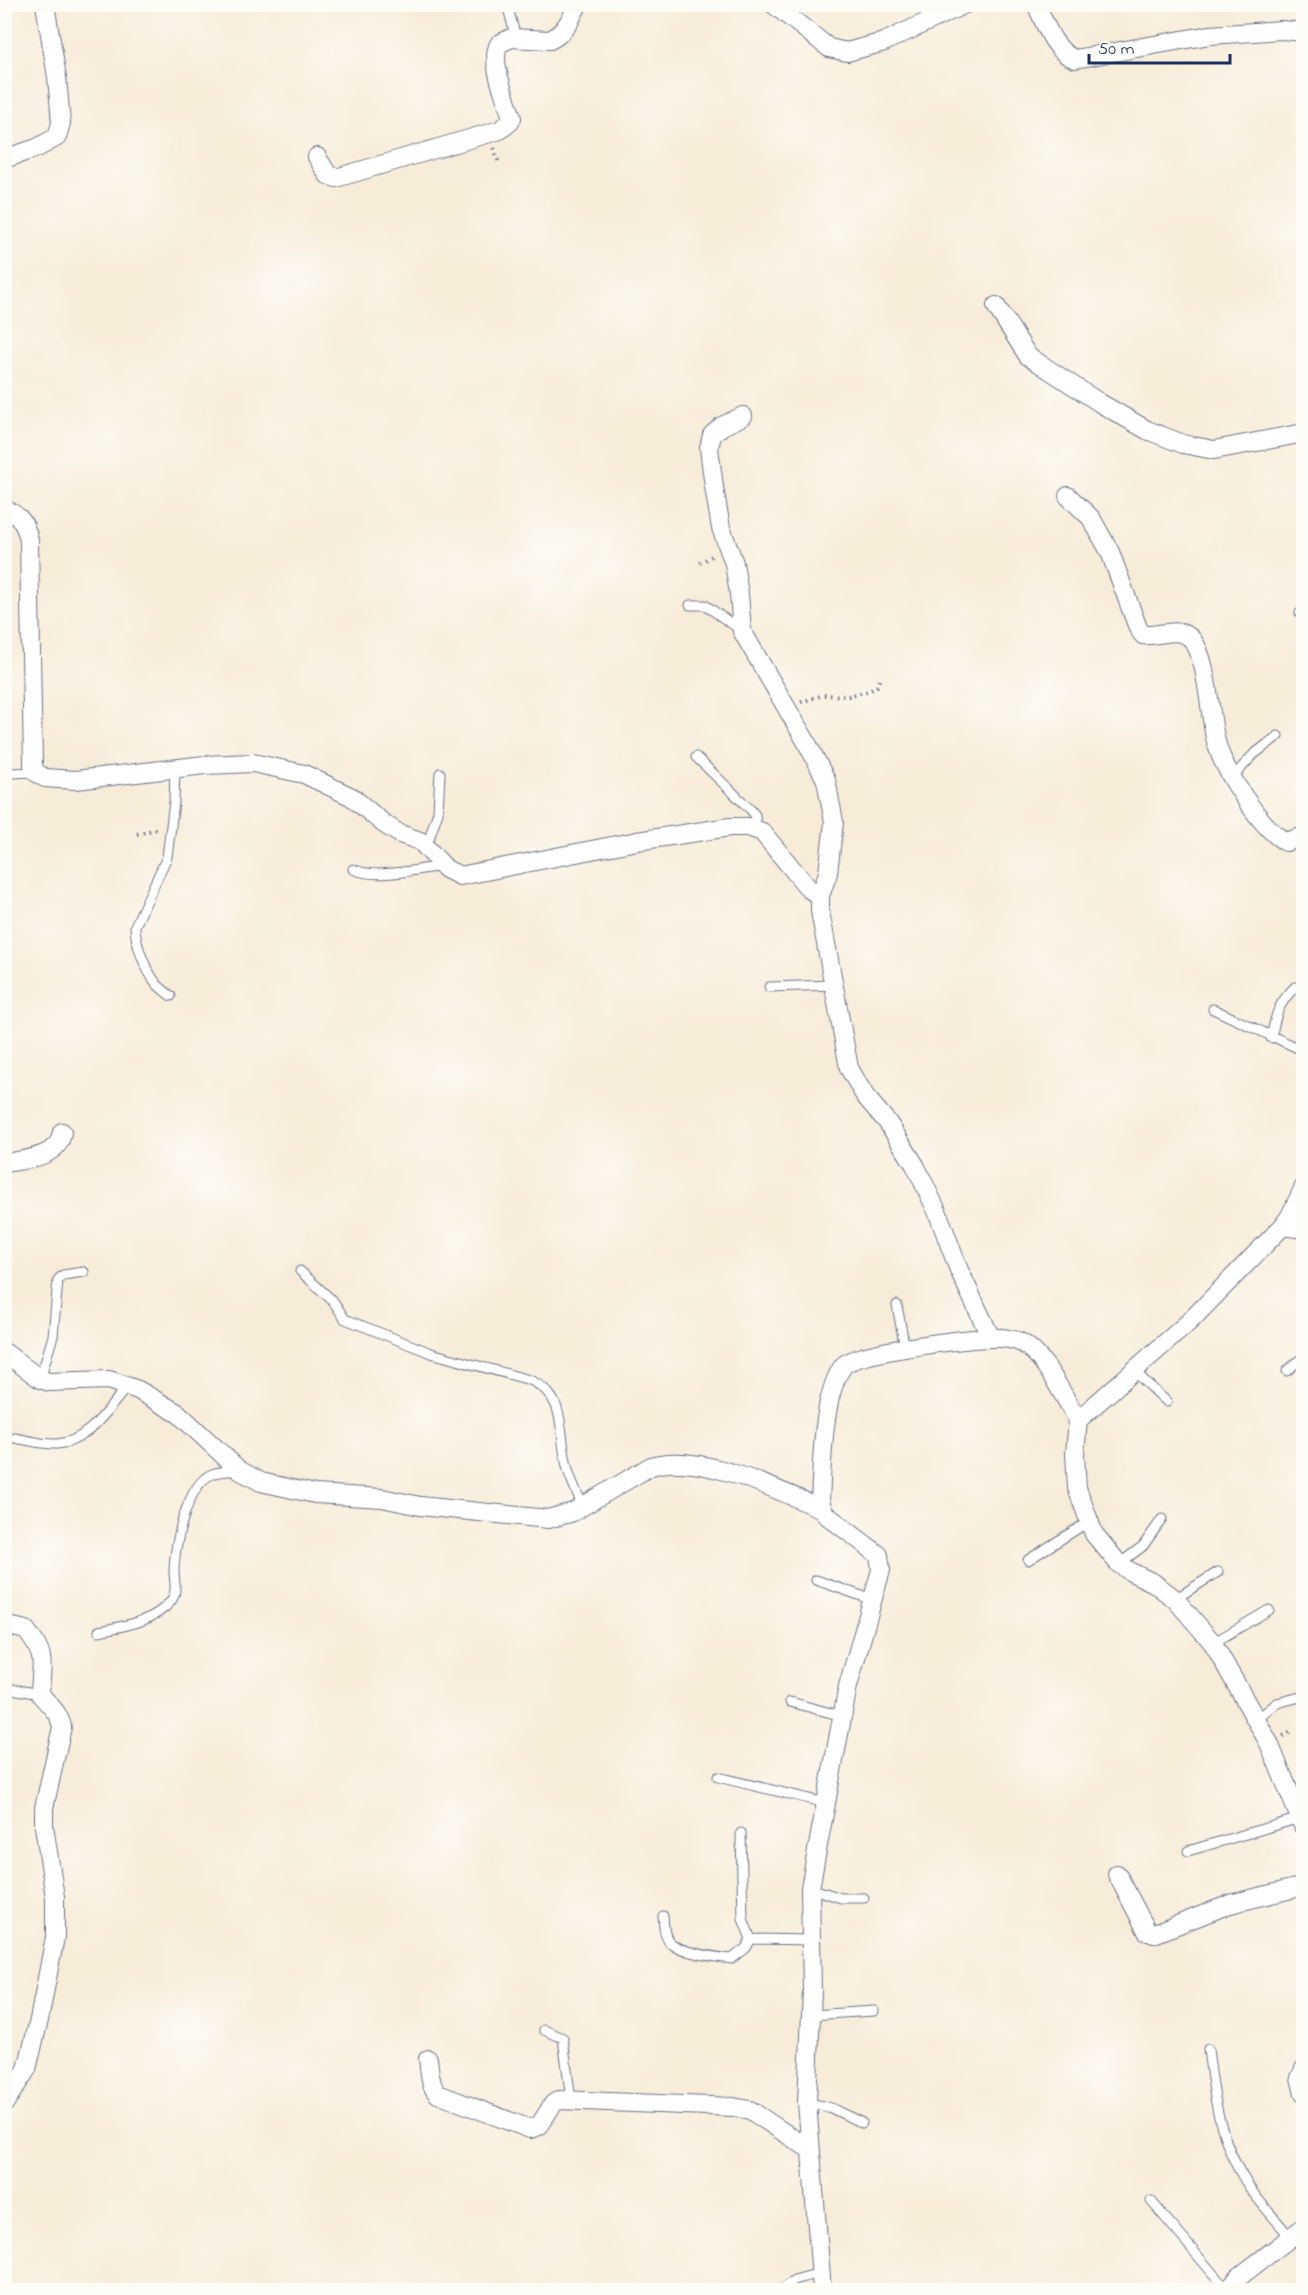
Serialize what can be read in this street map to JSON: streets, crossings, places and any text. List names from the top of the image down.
{
  "scale_bar": "50 m"
}
